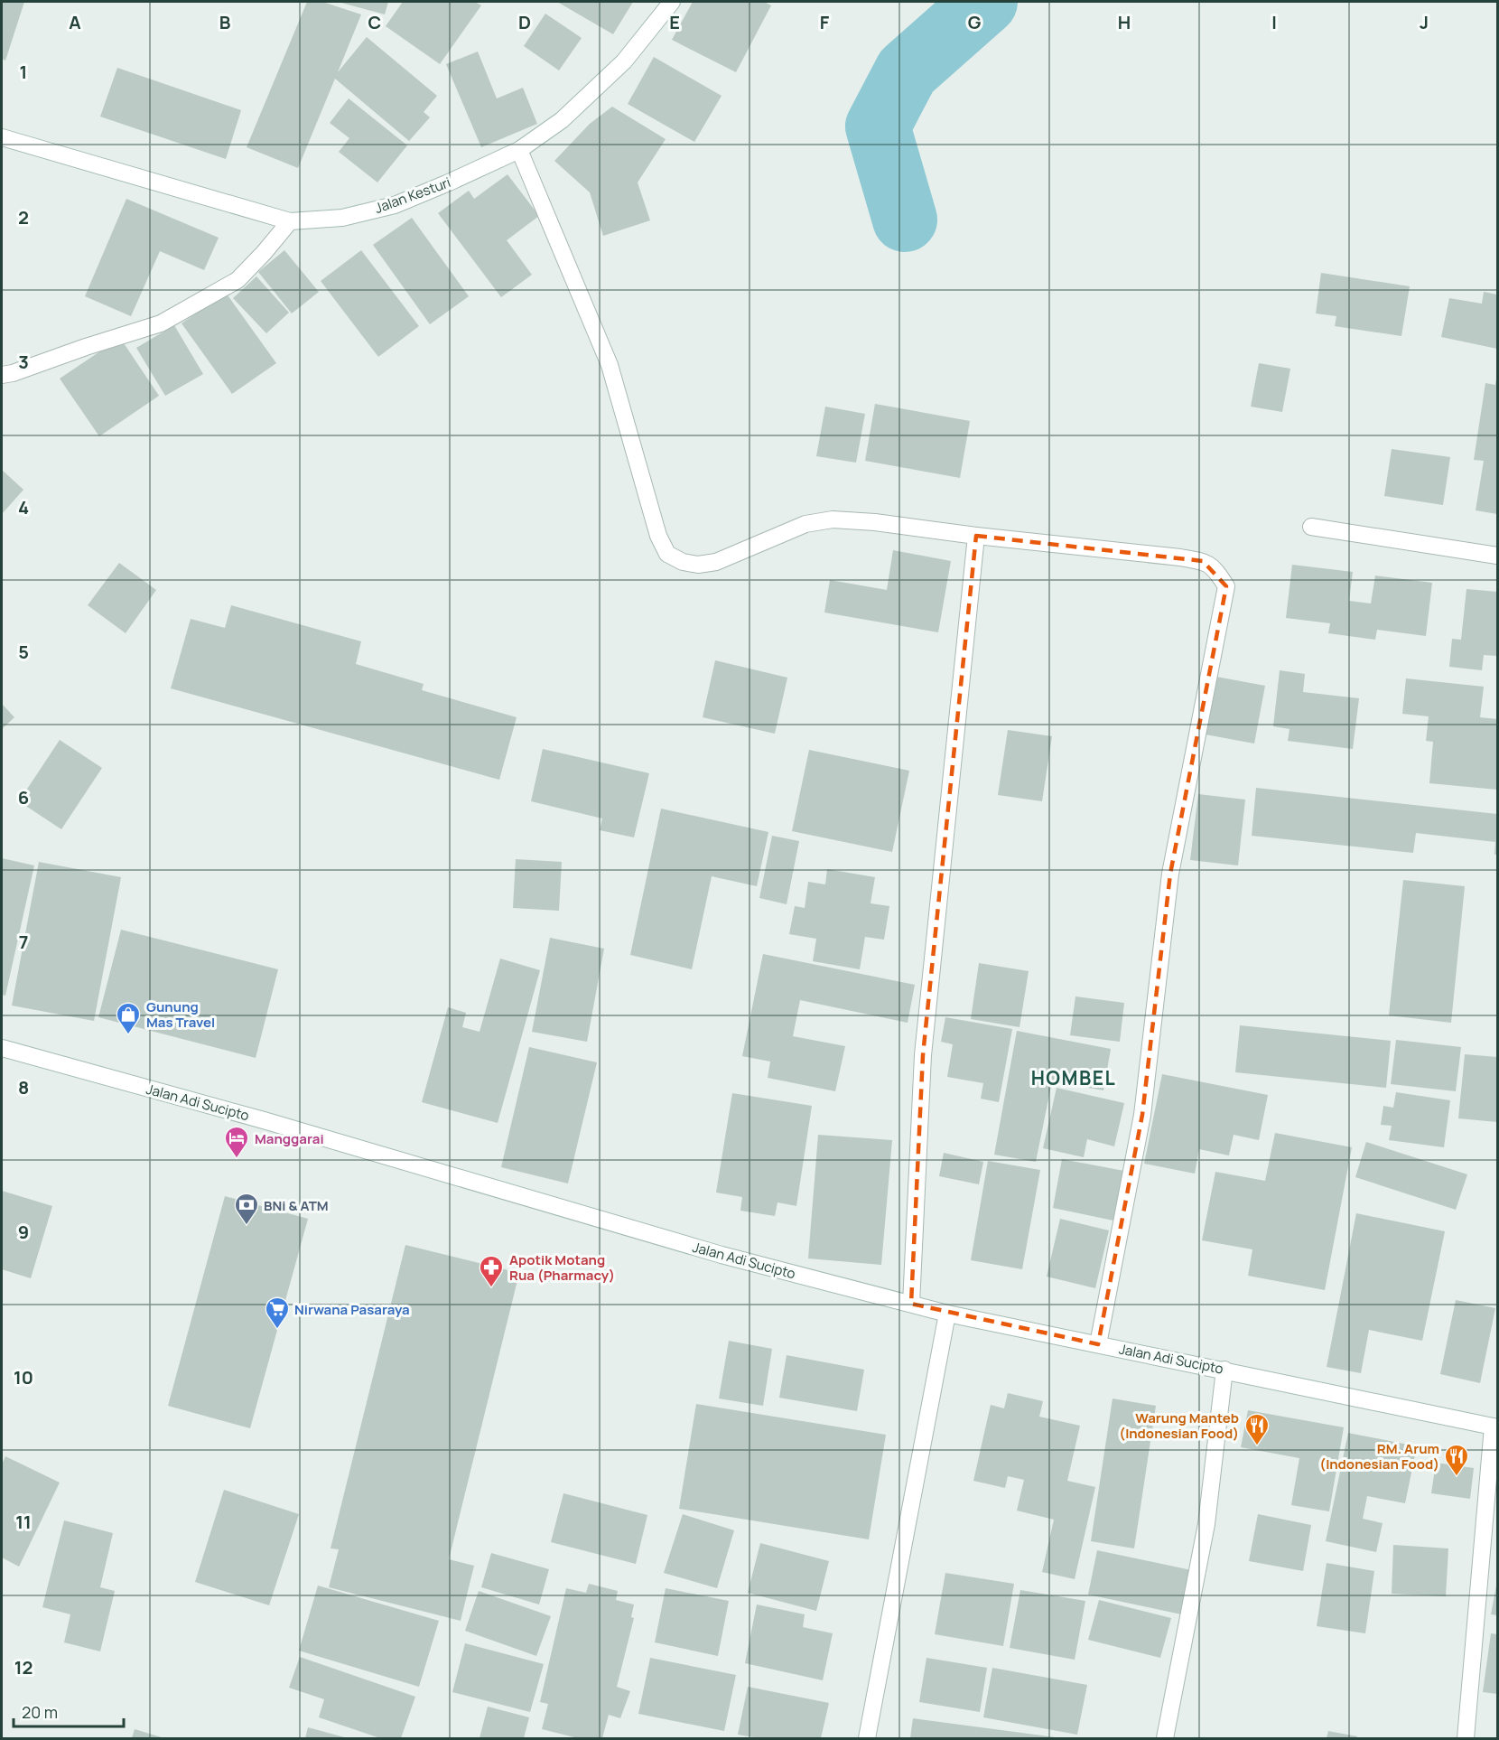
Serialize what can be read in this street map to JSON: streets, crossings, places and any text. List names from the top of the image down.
{
  "streets": {
    "street": ["Jalan Kesturi", "Jalan Adi Sucipto"]
  },
  "districts": ["HOMBEL"],
  "places": {
    "shop": ["Gunung Mas Travel"],
    "hotel": ["Manggarai"],
    "bank": ["BNi & ATM"],
    "pharmacy": ["Apotik Motang Rua (Pharmacy)"],
    "supermarket": ["Nirwana Pasaraya"],
    "restaurant": ["Warung Manteb (Indonesian Food)", "RM. Arum (Indonesian Food)"]
  },
  "scale_bar": "20 m",
  "grid": {
    "columns": [
      "A",
      "B",
      "C",
      "D",
      "E",
      "F",
      "G",
      "H",
      "I",
      "J"
    ],
    "rows": [
      "1",
      "2",
      "3",
      "4",
      "5",
      "6",
      "7",
      "8",
      "9",
      "10",
      "11",
      "12"
    ]
  }
}
